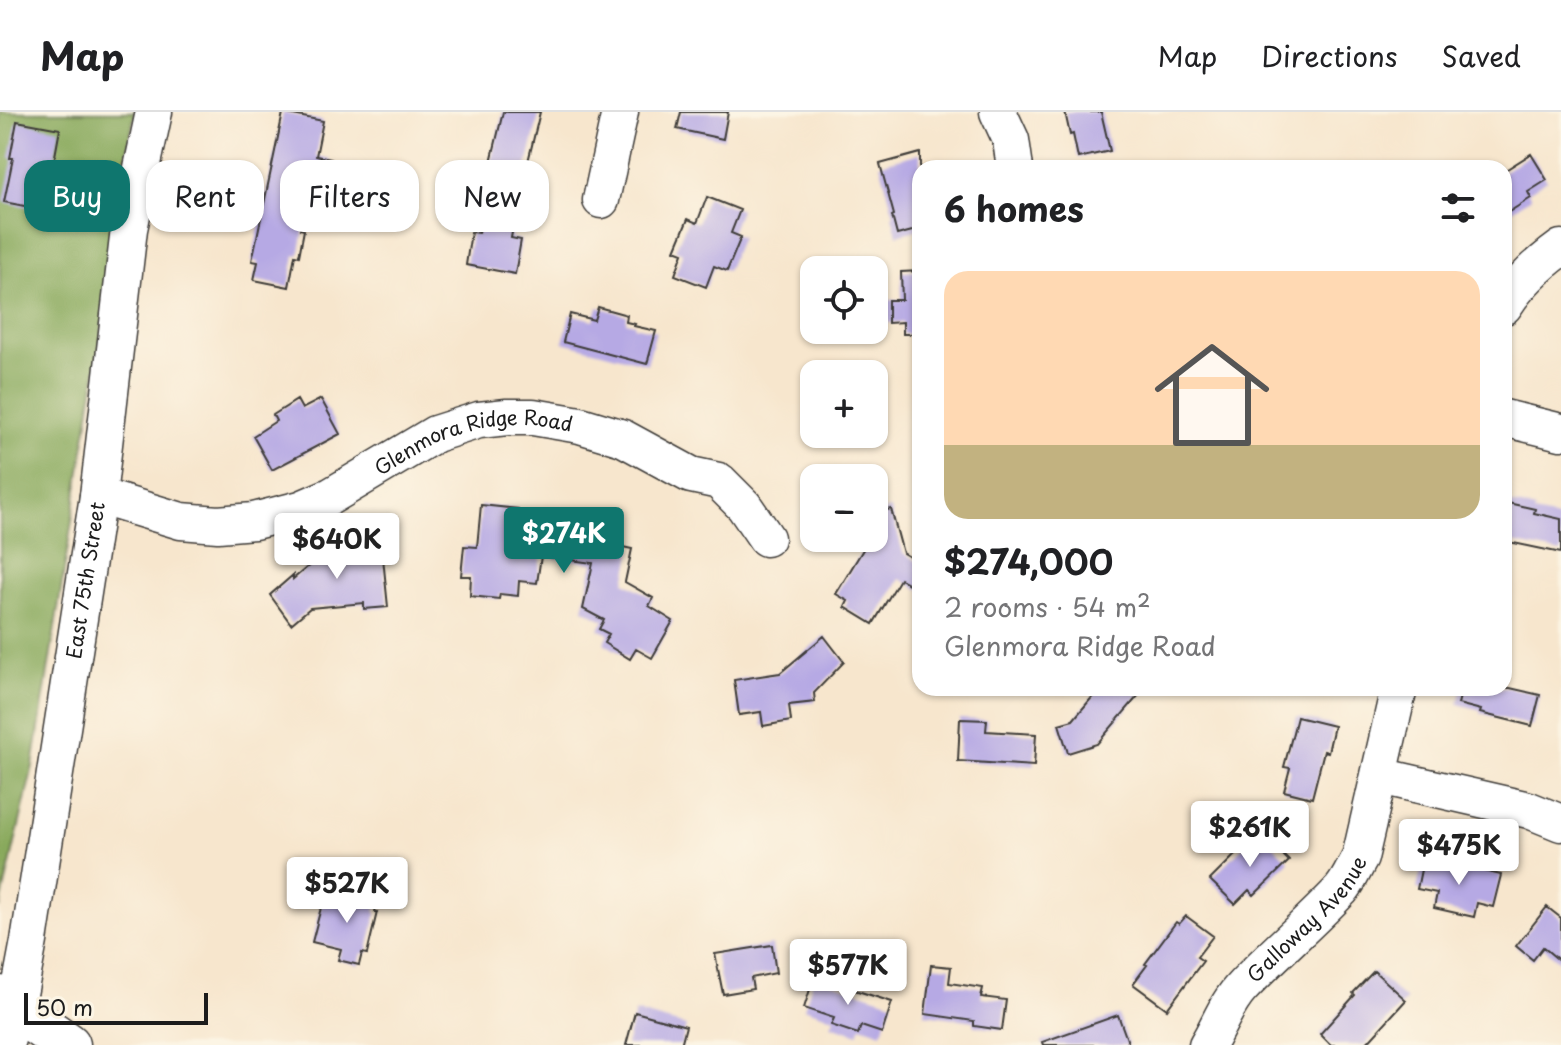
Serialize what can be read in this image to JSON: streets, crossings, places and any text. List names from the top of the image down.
{
  "streets": {
    "street": ["Glenmora Ridge Road", "East 75th Street", "Galloway Avenue"]
  },
  "crossings": [
    ["Glenmora Ridge Road", "East 75th Street"]
  ],
  "scale_bar": "50 m",
  "page": {
    "header": "Map",
    "nav": ["Map", "Directions", "Saved"],
    "chip": [
      "Buy",
      "Rent",
      "Filters",
      "New"
    ],
    "heading": "6 homes",
    "map_buttons": ["+", "−"],
    "list": [
      {
        "name": "$274,000",
        "note": "2 rooms · 54 m² · Glenmora Ridge Road"
      }
    ],
    "price": [
      "$274K",
      "$640K",
      "$261K",
      "$475K",
      "$527K",
      "$577K"
    ],
    "scale": "50 m"
  }
}
